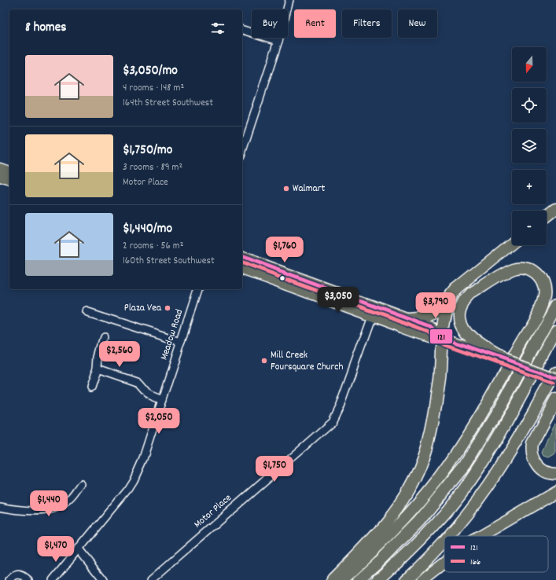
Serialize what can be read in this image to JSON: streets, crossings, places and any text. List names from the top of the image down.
{
  "streets": {
    "street": ["Meadow Road", "Motor Place"]
  },
  "places": ["Walmart", "Plaza Vea", "Mill Creek Foursquare Church"],
  "lines": ["transit line 121", "transit line 166"],
  "legend": ["121", "166"],
  "north": "bottom",
  "page": {
    "chip": [
      "Buy",
      "Rent",
      "Filters",
      "New"
    ],
    "heading": "8 homes",
    "map_buttons": ["+", "−"],
    "list": [
      {
        "name": "$3,050/mo",
        "note": "4 rooms · 148 m² · 164th Street Southwest"
      },
      {
        "name": "$1,750/mo",
        "note": "3 rooms · 89 m² · Motor Place"
      },
      {
        "name": "$1,440/mo",
        "note": "2 rooms · 56 m² · 160th Street Southwest"
      }
    ],
    "price": [
      "$1,760",
      "$3,050",
      "$3,790",
      "$2,560",
      "$2,050",
      "$1,750",
      "$1,440",
      "$1,470"
    ]
  }
}
